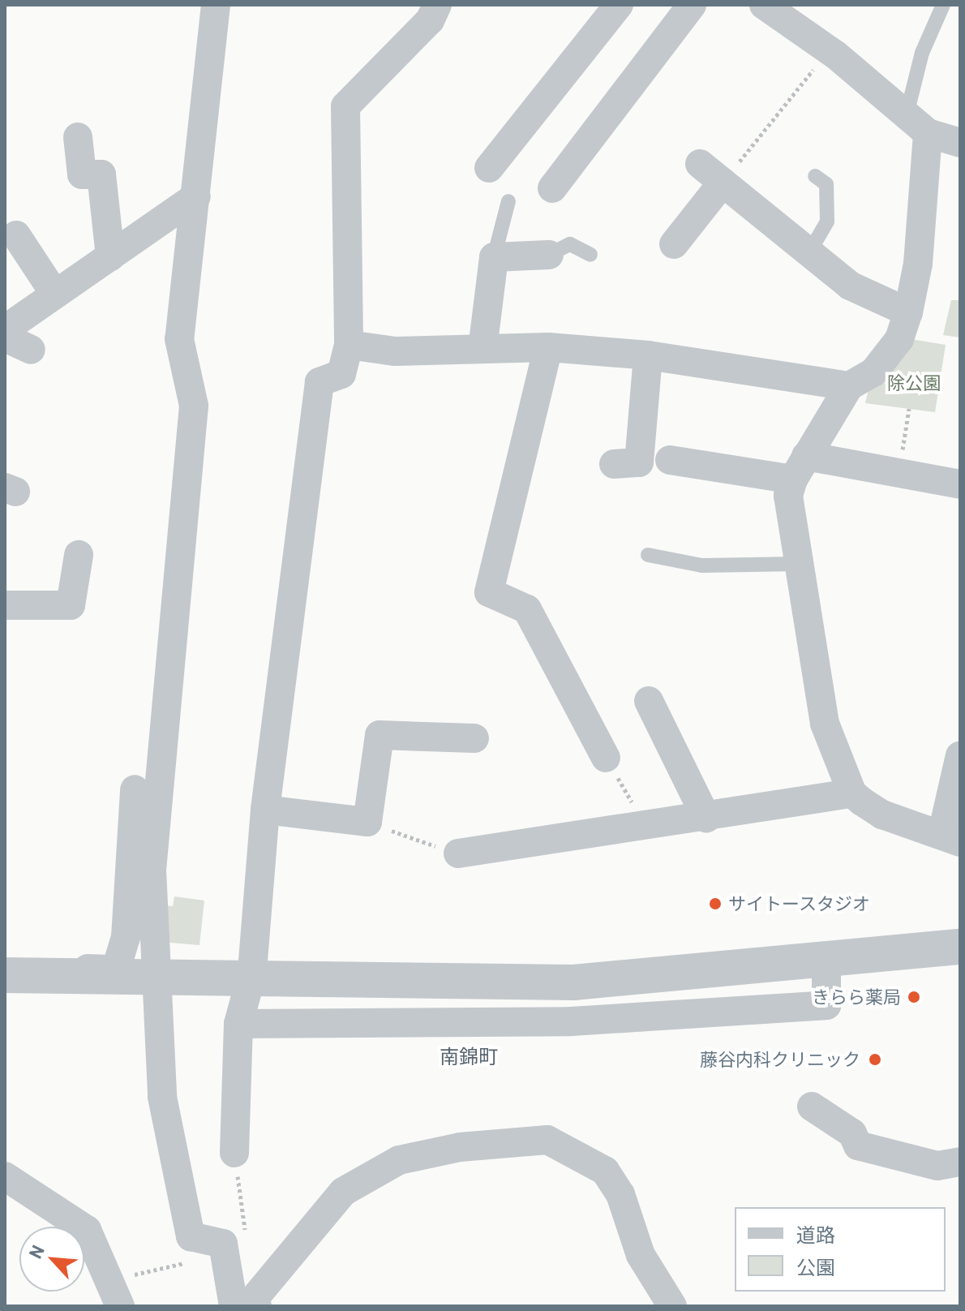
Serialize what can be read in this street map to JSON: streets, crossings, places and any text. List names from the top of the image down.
{
  "districts": ["南錦町"],
  "parks": ["除公園"],
  "places": ["サイトースタジオ", "きらら薬局", "藤谷内科クリニック"],
  "legend": ["道路", "公園"],
  "north": "top left"
}
